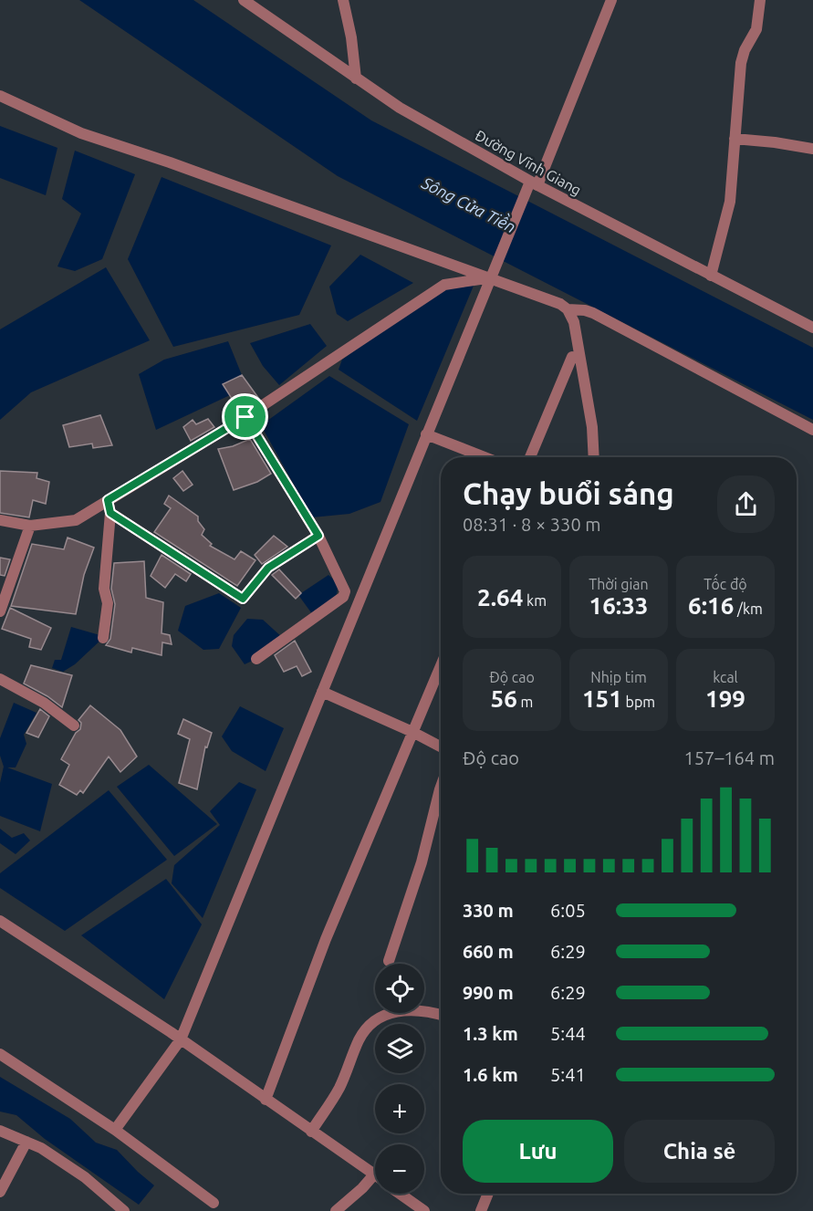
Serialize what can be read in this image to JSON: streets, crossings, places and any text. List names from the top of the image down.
{
  "streets": {
    "street": ["Đường Vĩnh Giang"]
  },
  "water": ["Sông Cửa Tiền"],
  "page": {
    "heading": ["Chạy buổi sáng", "08:31 · 8 × 330 m"],
    "stats": [
      ["2.64 km"],
      ["Thời gian", "16:33"],
      ["Tốc độ", "6:16 /km"],
      ["Độ cao", "56 m"],
      ["Nhịp tim", "151 bpm"],
      ["kcal", "199"]
    ],
    "chart": ["Độ cao", "157–164 m"],
    "list": [
      {
        "name": "330 m",
        "note": "6:05"
      },
      {
        "name": "660 m",
        "note": "6:29"
      },
      {
        "name": "990 m",
        "note": "6:29"
      },
      {
        "name": "1.3 km",
        "note": "5:44"
      },
      {
        "name": "1.6 km",
        "note": "5:41"
      }
    ],
    "map_buttons": ["+", "−"],
    "buttons": ["Lưu", "Chia sẻ"]
  }
}
